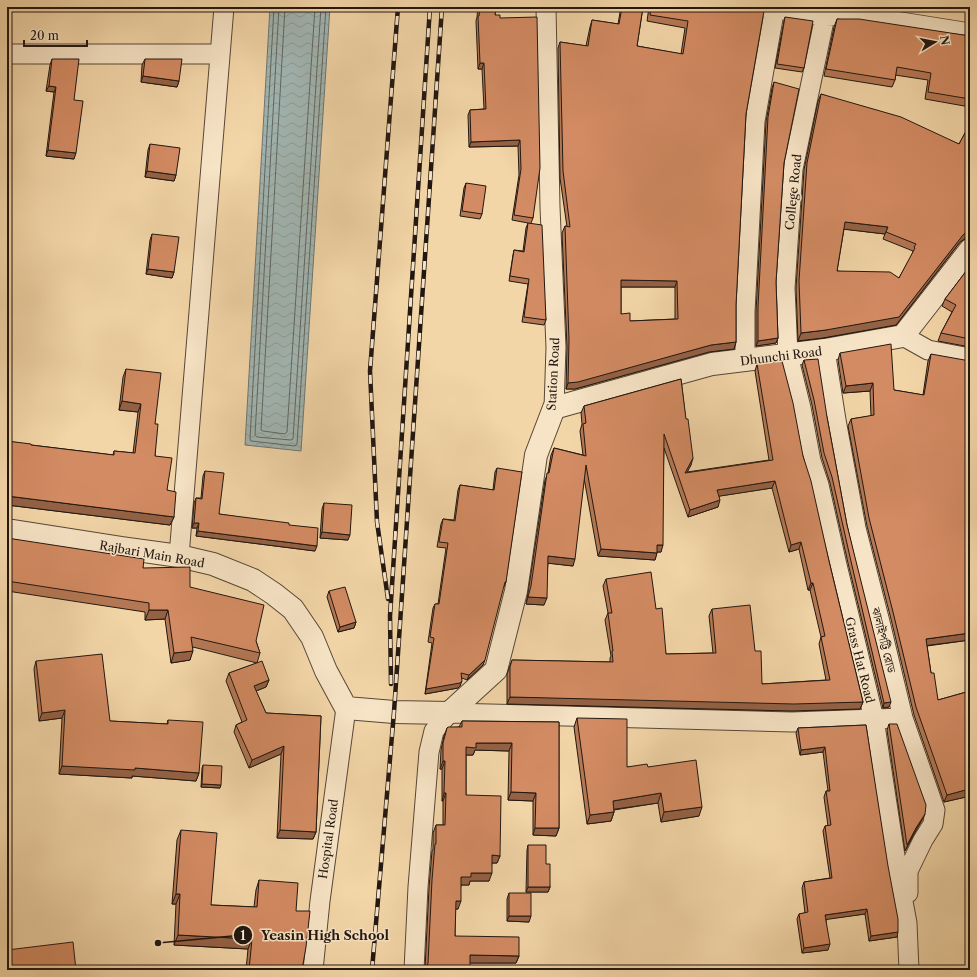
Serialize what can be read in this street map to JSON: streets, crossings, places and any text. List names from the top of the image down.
{
  "streets": {
    "street": [
      "College Road",
      "Dhunchi Road",
      "Station Road",
      "Rajbari Main Road",
      "ঝালাইপট্টি রোড",
      "Grass Hat Road",
      "Hospital Road"
    ]
  },
  "crossings": [
    ["College Road", "Dhunchi Road"],
    ["College Road", "Grass Hat Road"],
    ["Dhunchi Road", "Station Road"],
    ["Dhunchi Road", "ঝালাইপট্টি রোড"],
    ["Dhunchi Road", "Grass Hat Road"],
    ["Rajbari Main Road", "Hospital Road"],
    ["ঝালাইপট্টি রোড", "Grass Hat Road"]
  ],
  "places": ["Yeasin High School"],
  "scale_bar": "20 m",
  "north": "right"
}
